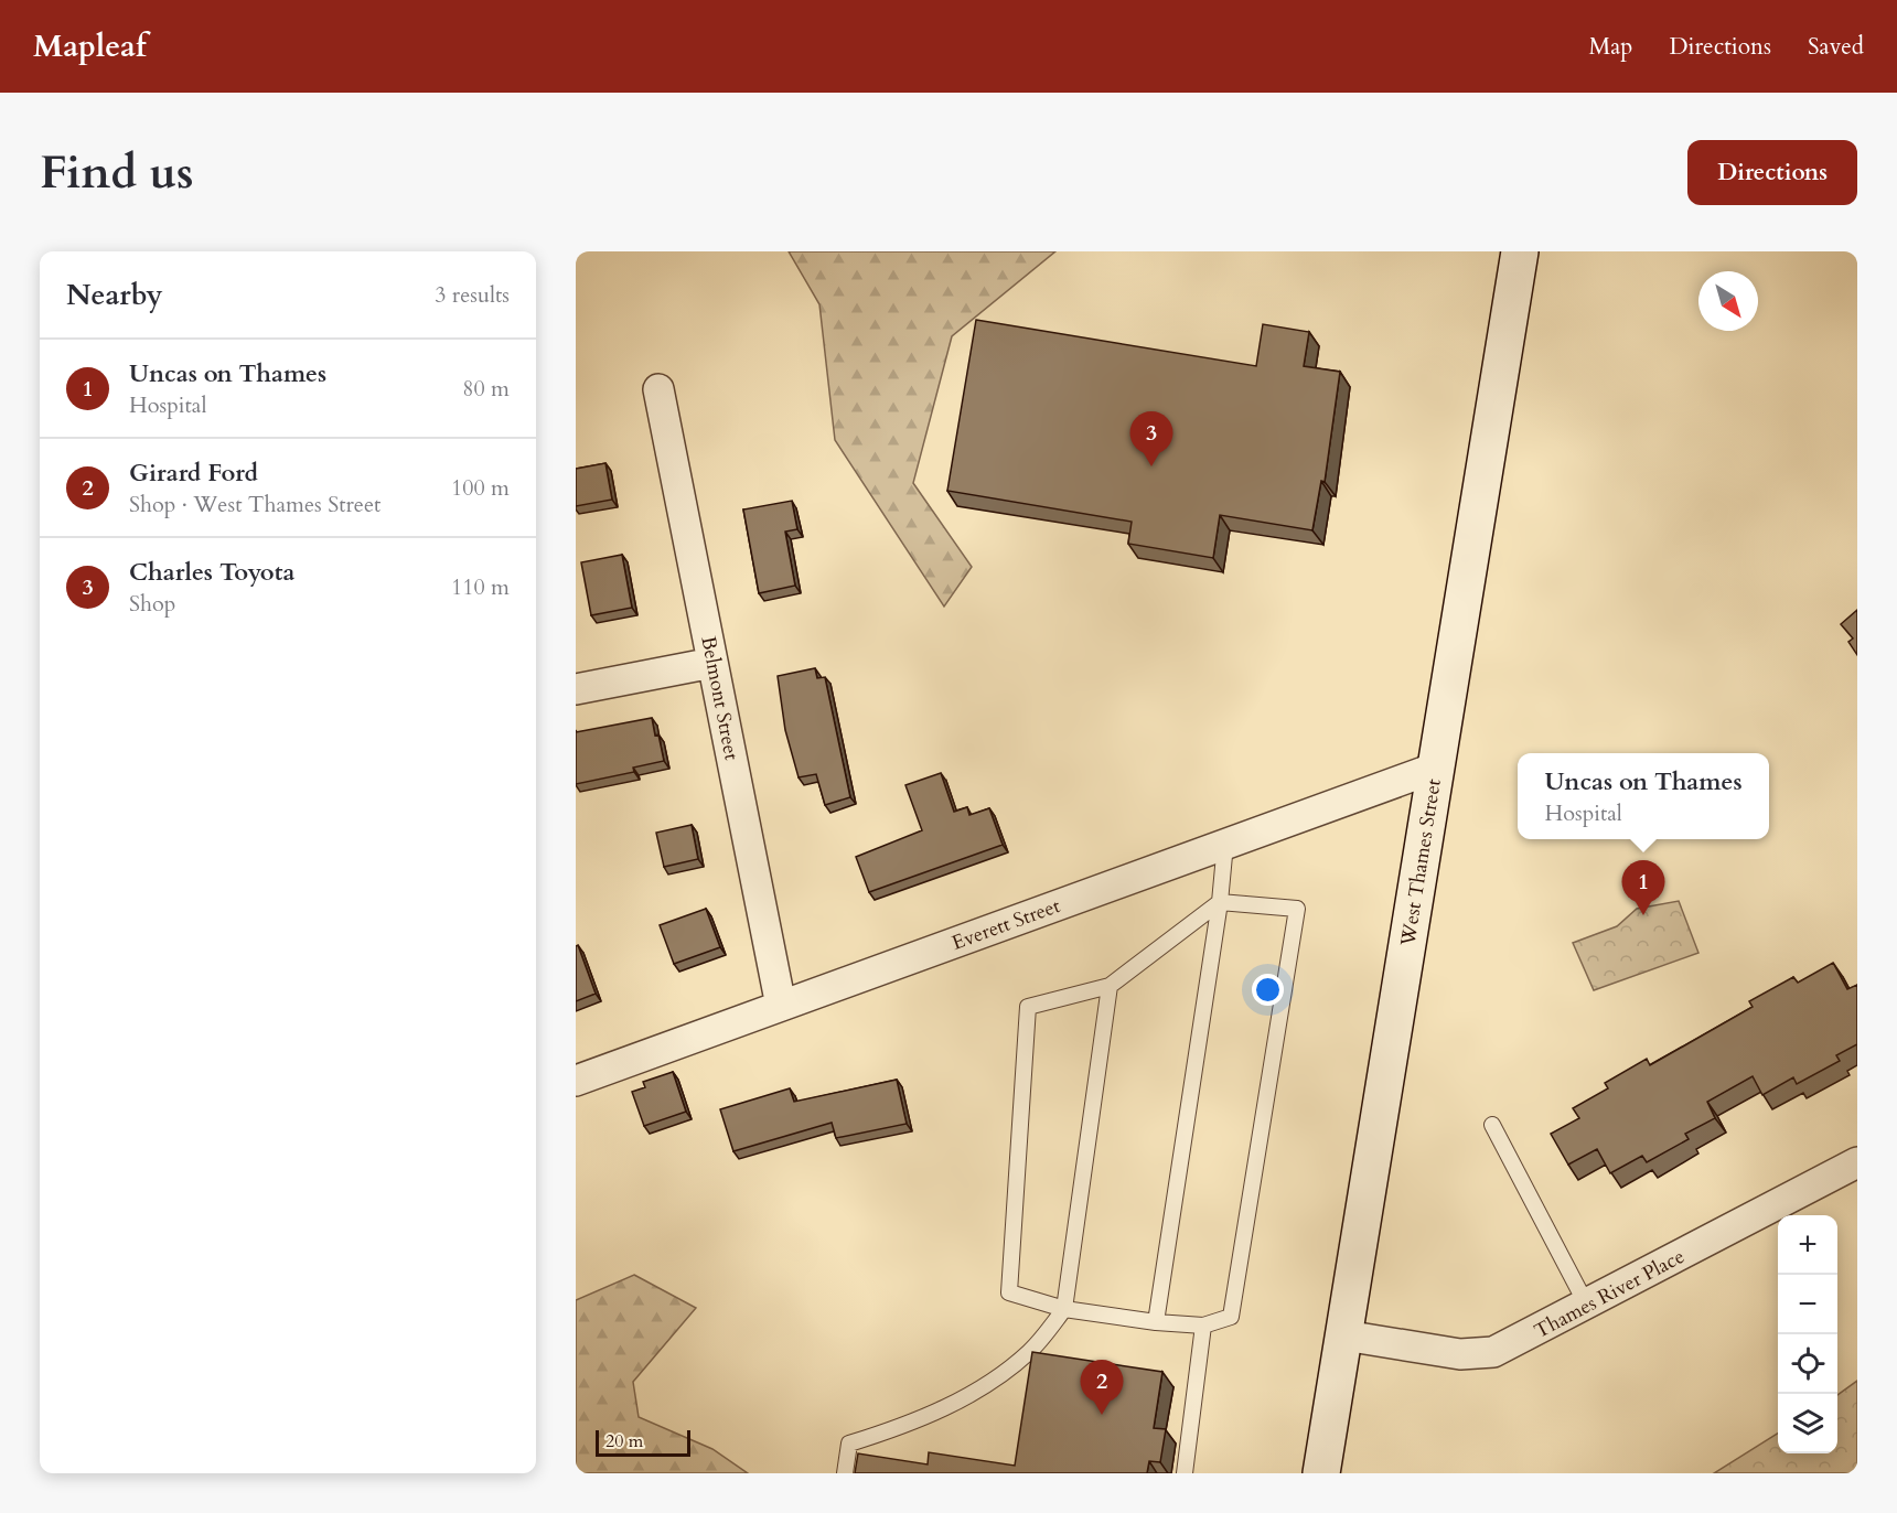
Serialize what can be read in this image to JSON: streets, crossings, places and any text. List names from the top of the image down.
{
  "streets": {
    "main road": ["West Thames Street"],
    "street": ["Belmont Street", "Everett Street", "Thames River Place"]
  },
  "crossings": [
    ["Belmont Street", "Everett Street"],
    ["West Thames Street", "Everett Street"],
    ["West Thames Street", "Thames River Place"]
  ],
  "scale_bar": "20 m",
  "north": "bottom right",
  "page": {
    "header": "Mapleaf",
    "nav": ["Map", "Directions", "Saved"],
    "buttons": "Directions",
    "title": "Find us",
    "heading": ["Nearby", "3 results"],
    "list": [
      {
        "mark": "1",
        "name": "Uncas on Thames",
        "note": "Hospital",
        "value": "80 m"
      },
      {
        "mark": "2",
        "name": "Girard Ford",
        "note": "Shop · West Thames Street",
        "value": "100 m"
      },
      {
        "mark": "3",
        "name": "Charles Toyota",
        "note": "Shop",
        "value": "110 m"
      }
    ],
    "pins": ["3", "1", "2"],
    "popup": ["Uncas on Thames", "Hospital"],
    "map_buttons": ["+", "−"],
    "scale": "20 m"
  }
}
